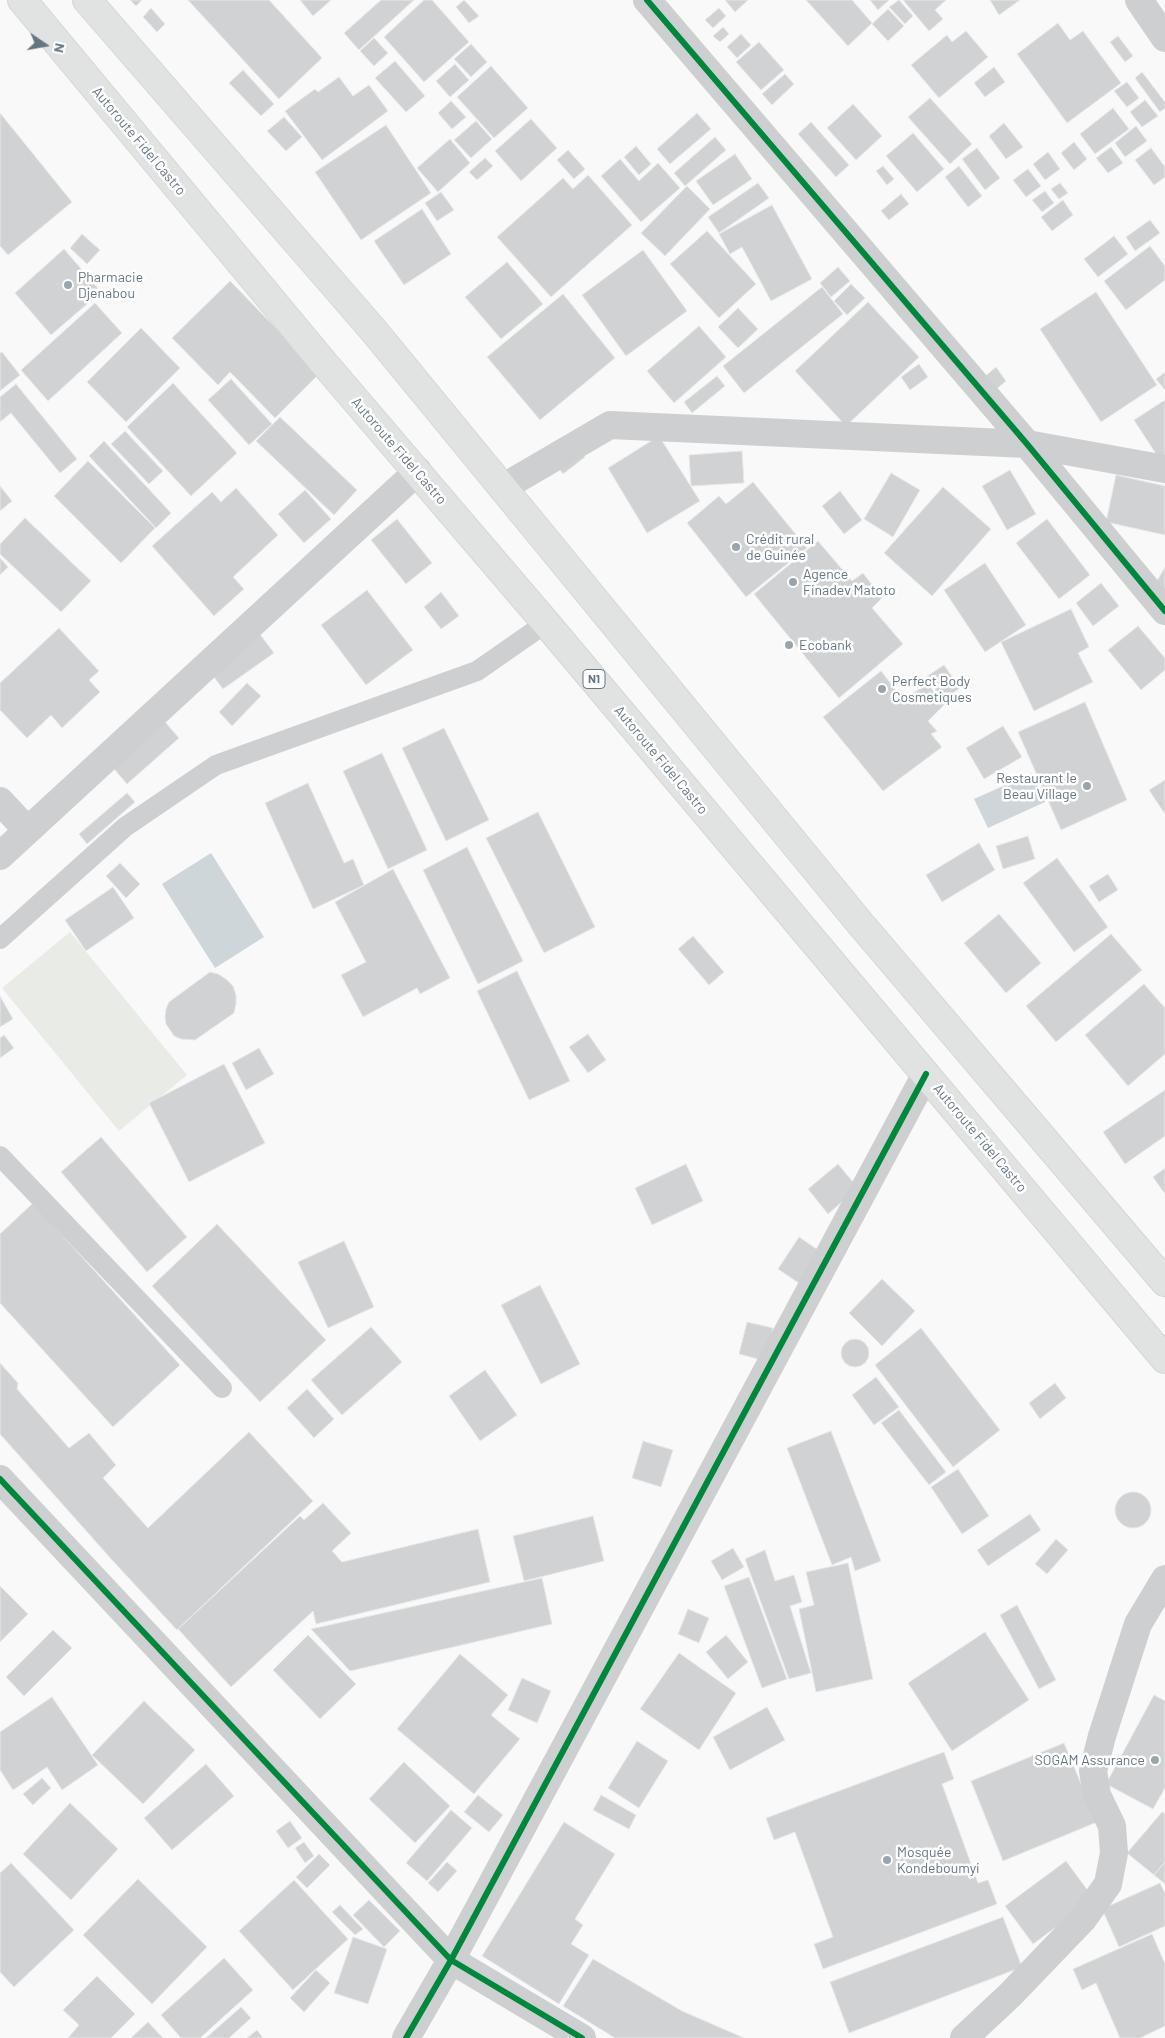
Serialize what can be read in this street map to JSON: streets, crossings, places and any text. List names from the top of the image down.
{
  "streets": {
    "highway": ["Autoroute Fidel Castro", "N1"]
  },
  "places": [
    "Pharmacie Djenabou",
    "Crédit rural de Guinée",
    "Agence Finadev Matoto",
    "Ecobank",
    "Perfect Body Cosmetiques",
    "Restaurant le Beau Village",
    "SOGAM Assurance",
    "Mosquée Kondeboumyi"
  ],
  "north": "right"
}
